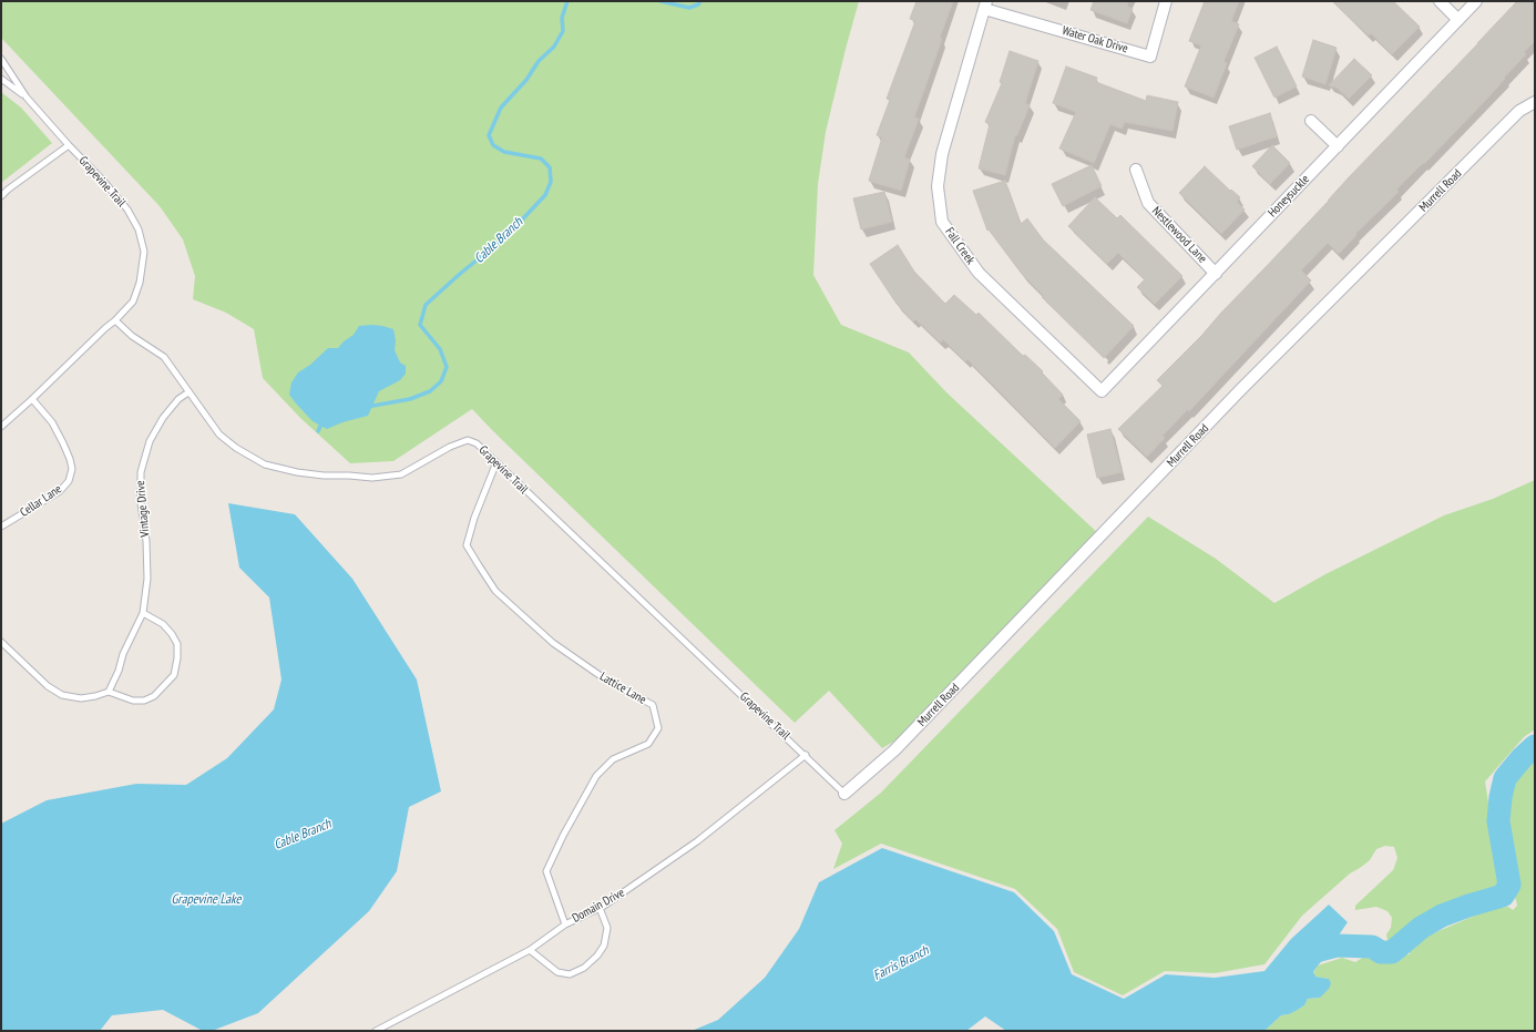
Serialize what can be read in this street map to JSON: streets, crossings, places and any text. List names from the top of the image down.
{
  "streets": {
    "street": [
      "Water Oak Drive",
      "Murrell Road",
      "Honeysuckle",
      "Nestlewood Lane",
      "Fall Creek"
    ],
    "lane": [
      "Grapevine Trail",
      "Cellar Lane",
      "Vintage Drive",
      "Lattice Lane",
      "Domain Drive"
    ]
  },
  "crossings": [
    ["Water Oak Drive", "Fall Creek"],
    ["Grapevine Trail", "Murrell Road"],
    ["Grapevine Trail", "Cellar Lane"],
    ["Grapevine Trail", "Vintage Drive"],
    ["Grapevine Trail", "Lattice Lane"],
    ["Grapevine Trail", "Domain Drive"],
    ["Honeysuckle", "Nestlewood Lane"],
    ["Honeysuckle", "Fall Creek"],
    ["Lattice Lane", "Domain Drive"]
  ],
  "water": ["Cable Branch", "Grapevine Lake", "Farris Branch"]
}
